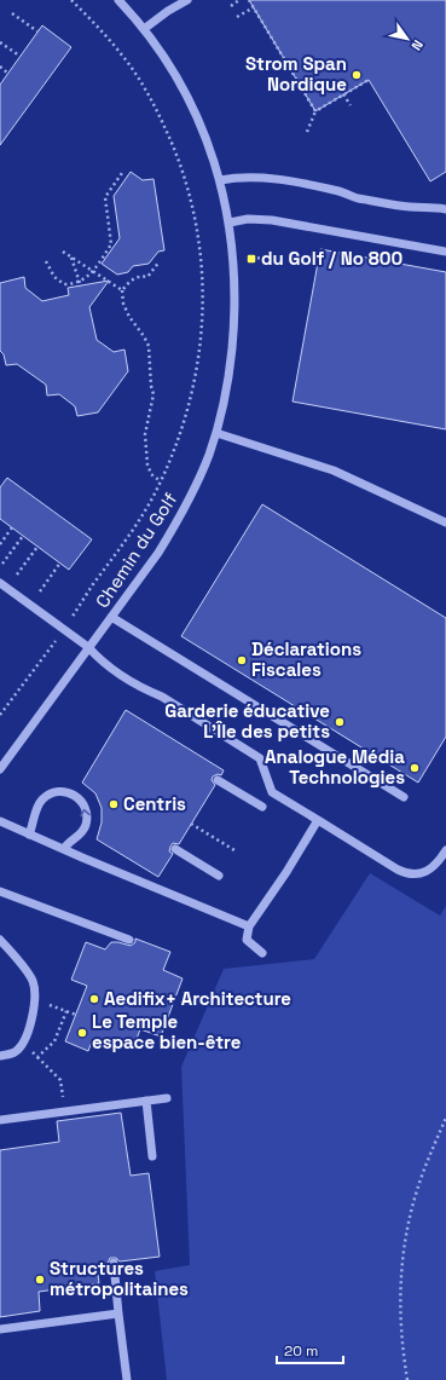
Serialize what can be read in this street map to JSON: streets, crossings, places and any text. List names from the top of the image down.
{
  "streets": {
    "street": ["Chemin du Golf"]
  },
  "places": {
    "other": [
      "Strom Span Nordique",
      "Déclarations Fiscales",
      "Garderie éducative L'Île des petits",
      "Analogue Média Technologies",
      "Centris",
      "Aedifix+ Architecture",
      "Le Temple espace bien-être",
      "Structures métropolitaines"
    ],
    "transit": ["du Golf / No 800"]
  },
  "scale_bar": "20 m",
  "north": "bottom right"
}
